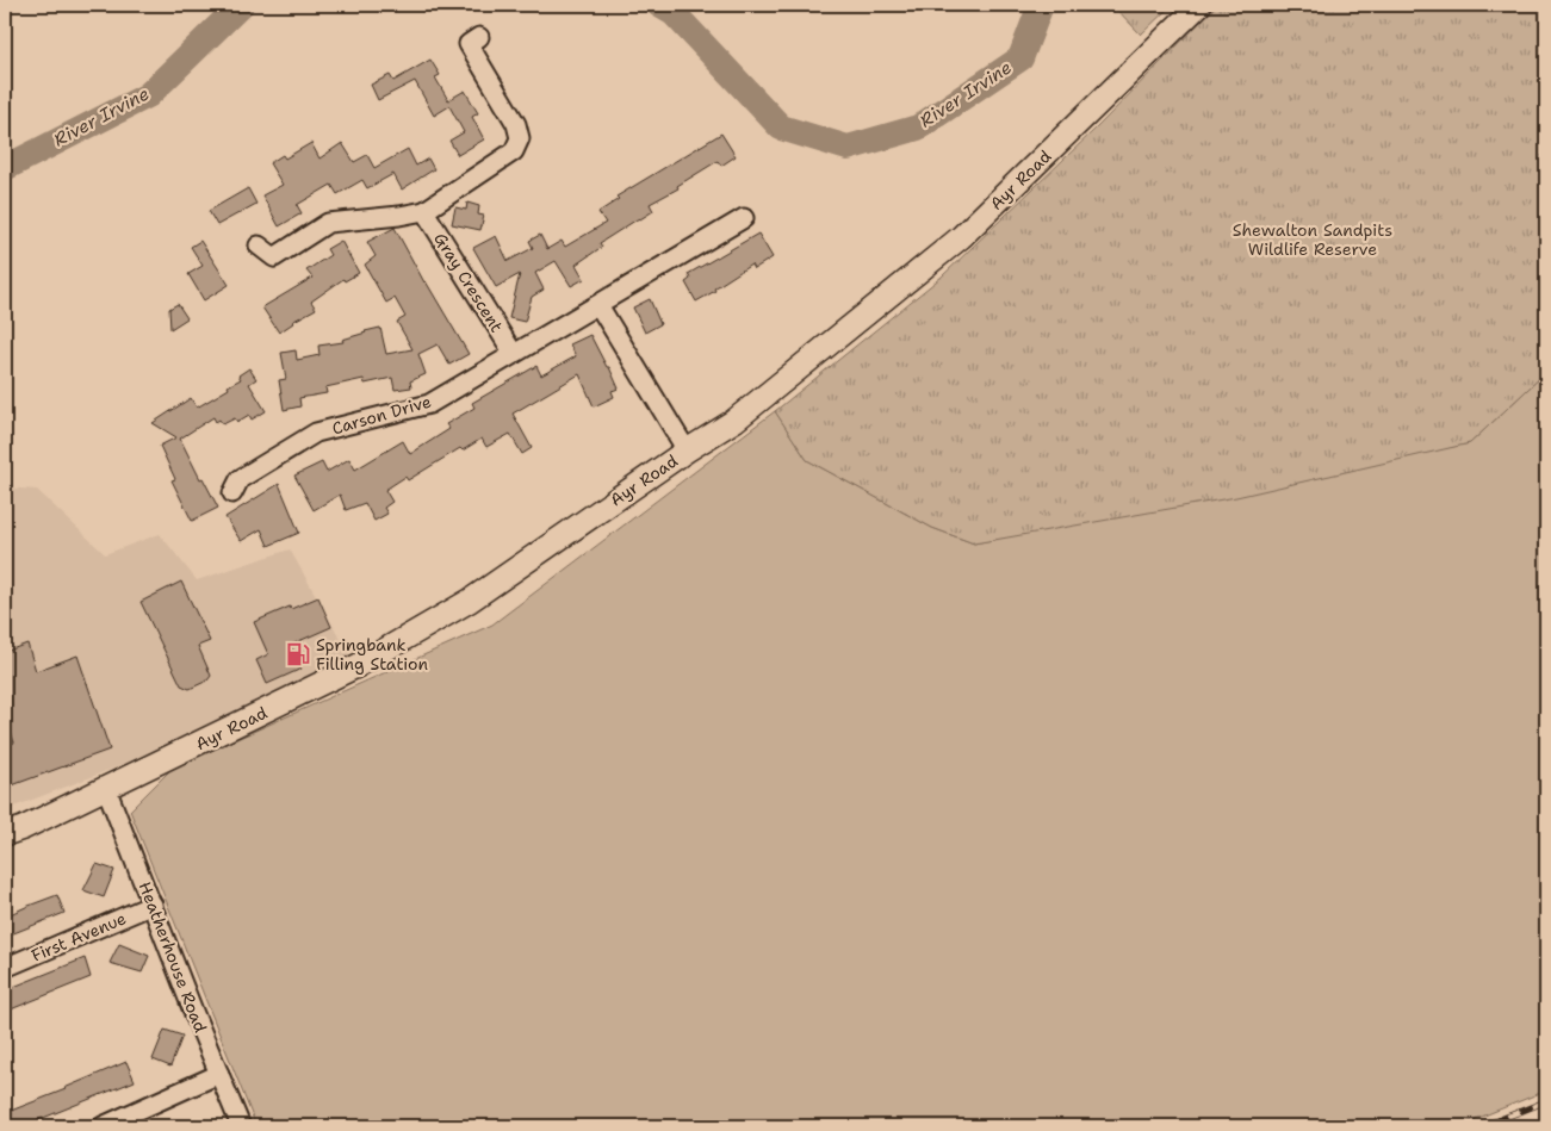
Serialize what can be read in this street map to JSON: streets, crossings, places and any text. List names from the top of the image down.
{
  "streets": {
    "main road": ["Ayr Road"],
    "street": [
      "Gray Crescent",
      "Carson Drive",
      "First Avenue",
      "Heatherhouse Road"
    ]
  },
  "crossings": [
    ["Ayr Road", "Heatherhouse Road"],
    ["Gray Crescent", "Carson Drive"],
    ["First Avenue", "Heatherhouse Road"]
  ],
  "water": ["River Irvine"],
  "parks": ["Shewalton Sandpits Wildlife Reserve"],
  "places": {
    "fuel station": ["Springbank Filling Station"]
  }
}
